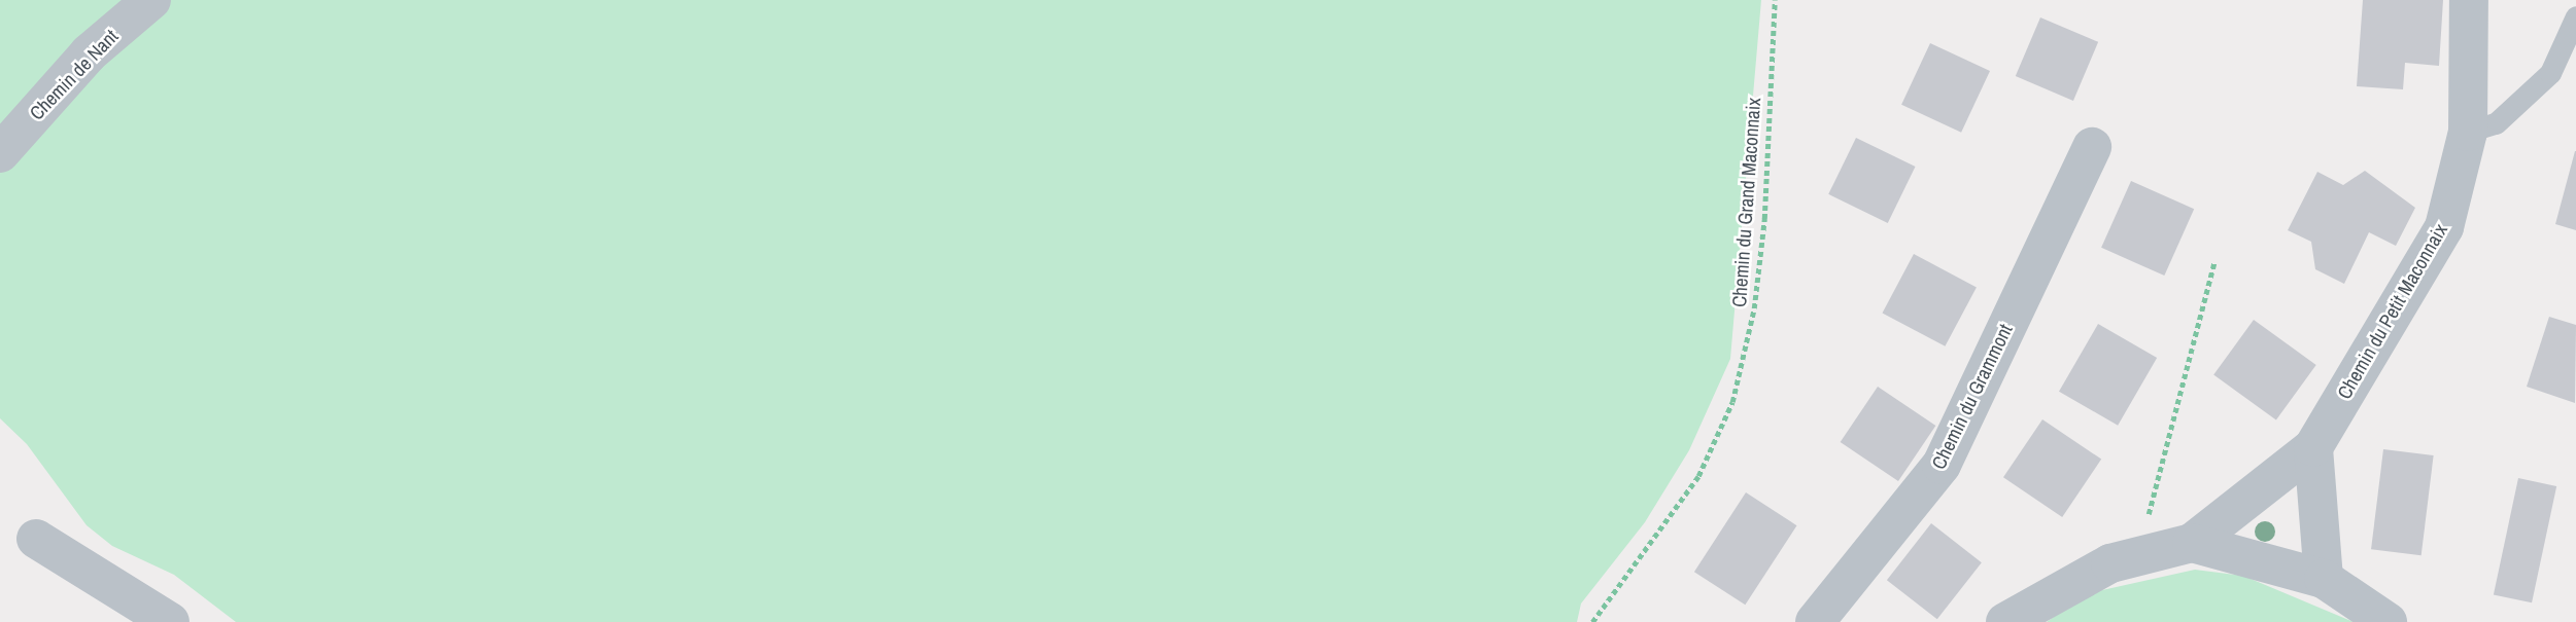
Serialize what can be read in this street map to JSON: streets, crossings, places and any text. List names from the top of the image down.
{
  "streets": {
    "street": ["Chemin de Nant", "Chemin du Petit Maconnaix", "Chemin du Grammont"],
    "path": ["Chemin du Grand Maconnaix"]
  }
}
